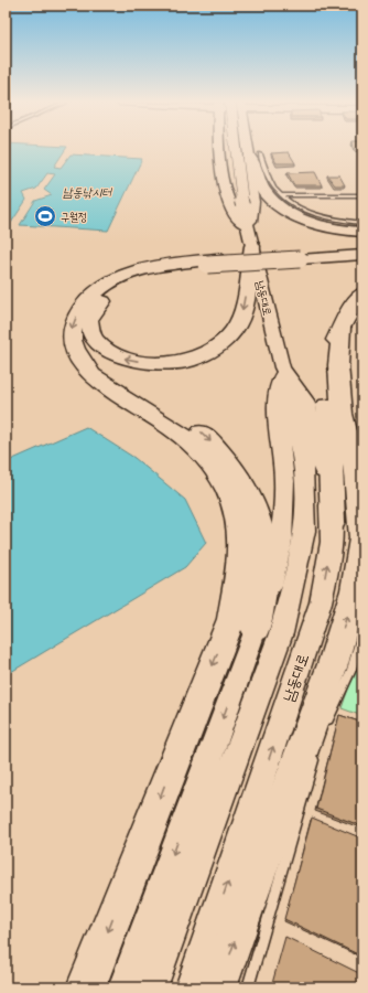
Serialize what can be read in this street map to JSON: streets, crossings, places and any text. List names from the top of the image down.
{
  "streets": {
    "main road": ["남동대로"]
  },
  "water": ["남동낚시터"],
  "places": {
    "sports": ["구월정"]
  }
}
